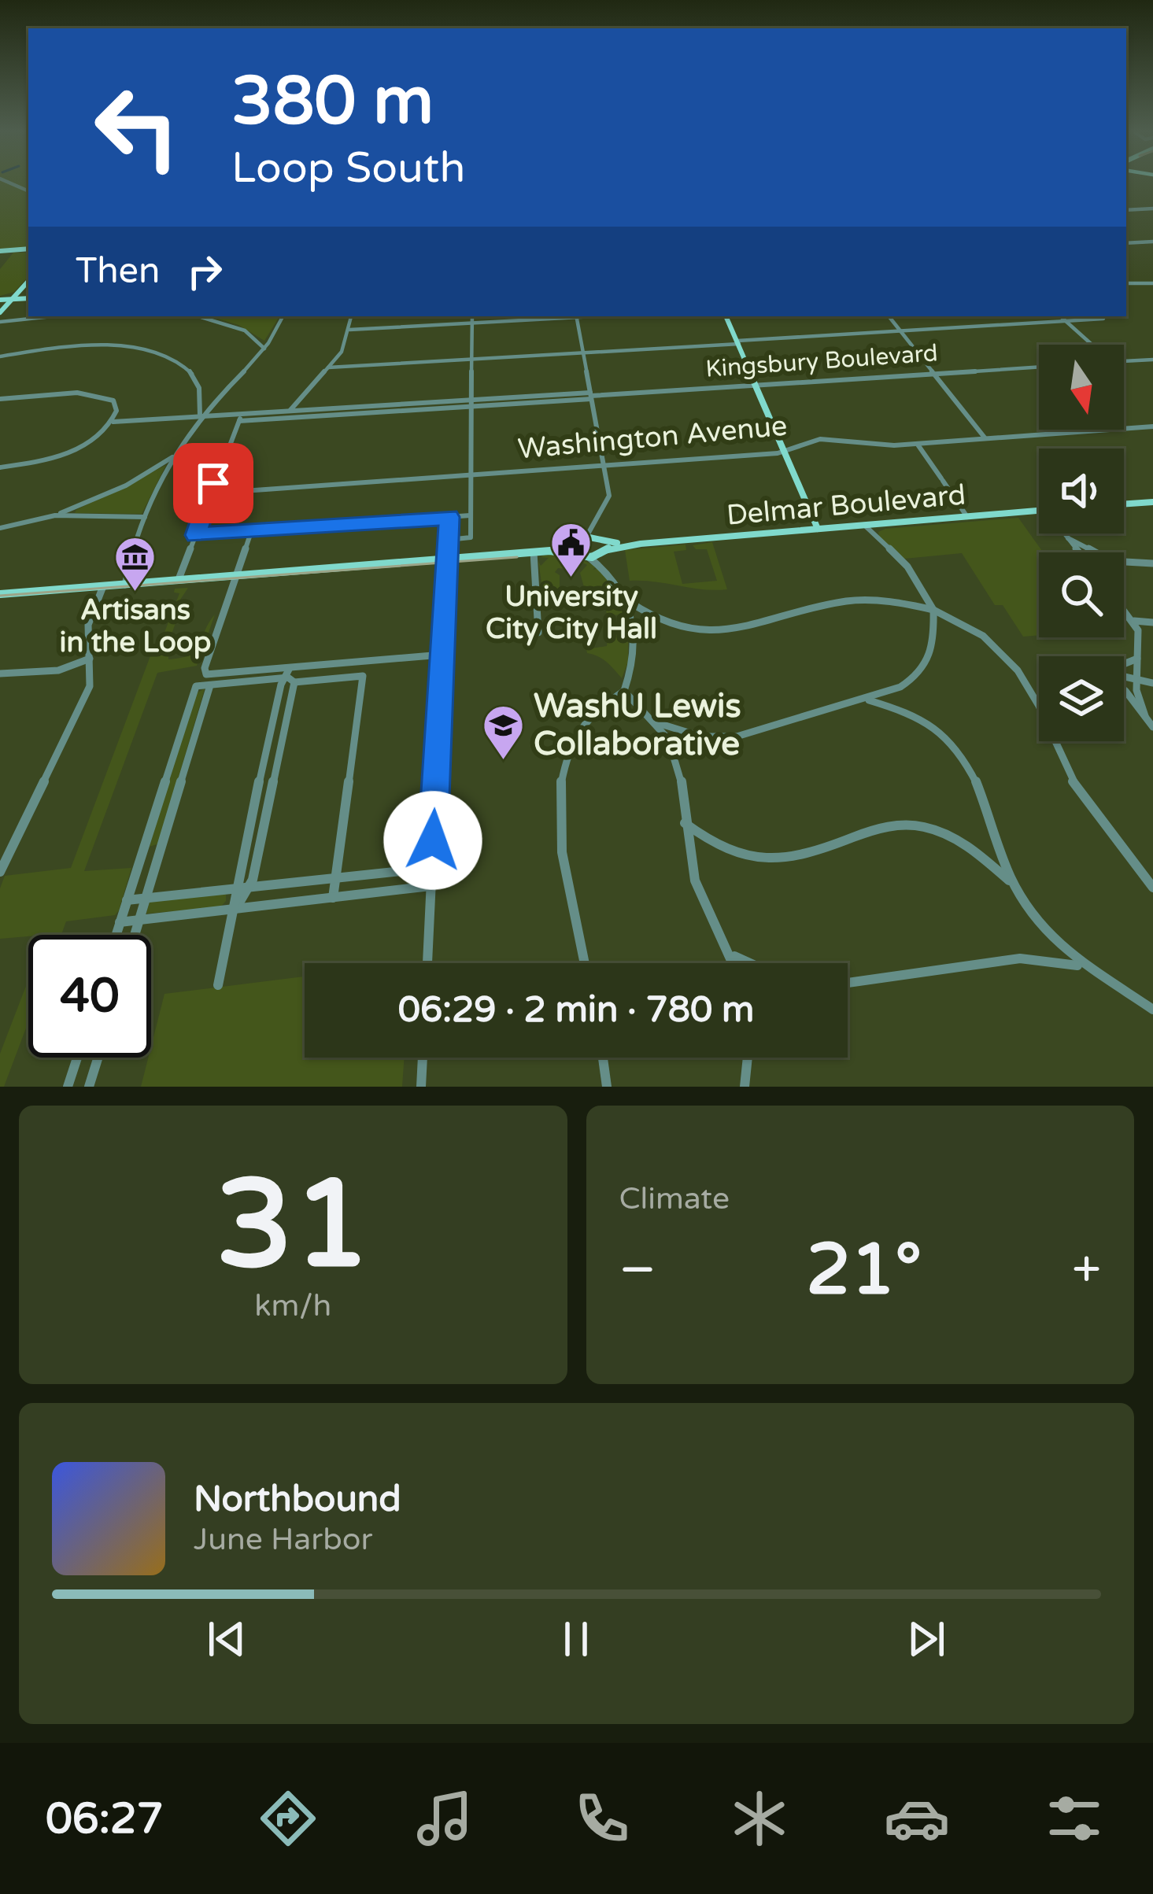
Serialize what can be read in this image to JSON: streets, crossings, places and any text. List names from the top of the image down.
{
  "streets": {
    "main road": ["Delmar Boulevard"],
    "street": ["Kingsbury Boulevard", "Washington Avenue"]
  },
  "places": {
    "public building": ["University City City Hall"],
    "museum": ["Artisans in the Loop"],
    "school or university": ["WashU Lewis Collaborative"]
  },
  "north": "bottom",
  "page": {
    "turn": ["380 m", "Loop South"],
    "then": "Then",
    "limit": "40",
    "trip": "06:29 · 2 min · 780 m",
    "tile": [
      ["31", "km/h"],
      "Climate"
    ],
    "heat": ["−", "21°", "+"],
    "song": ["Northbound", "June Harbor"],
    "tabs": "06:27"
  }
}
